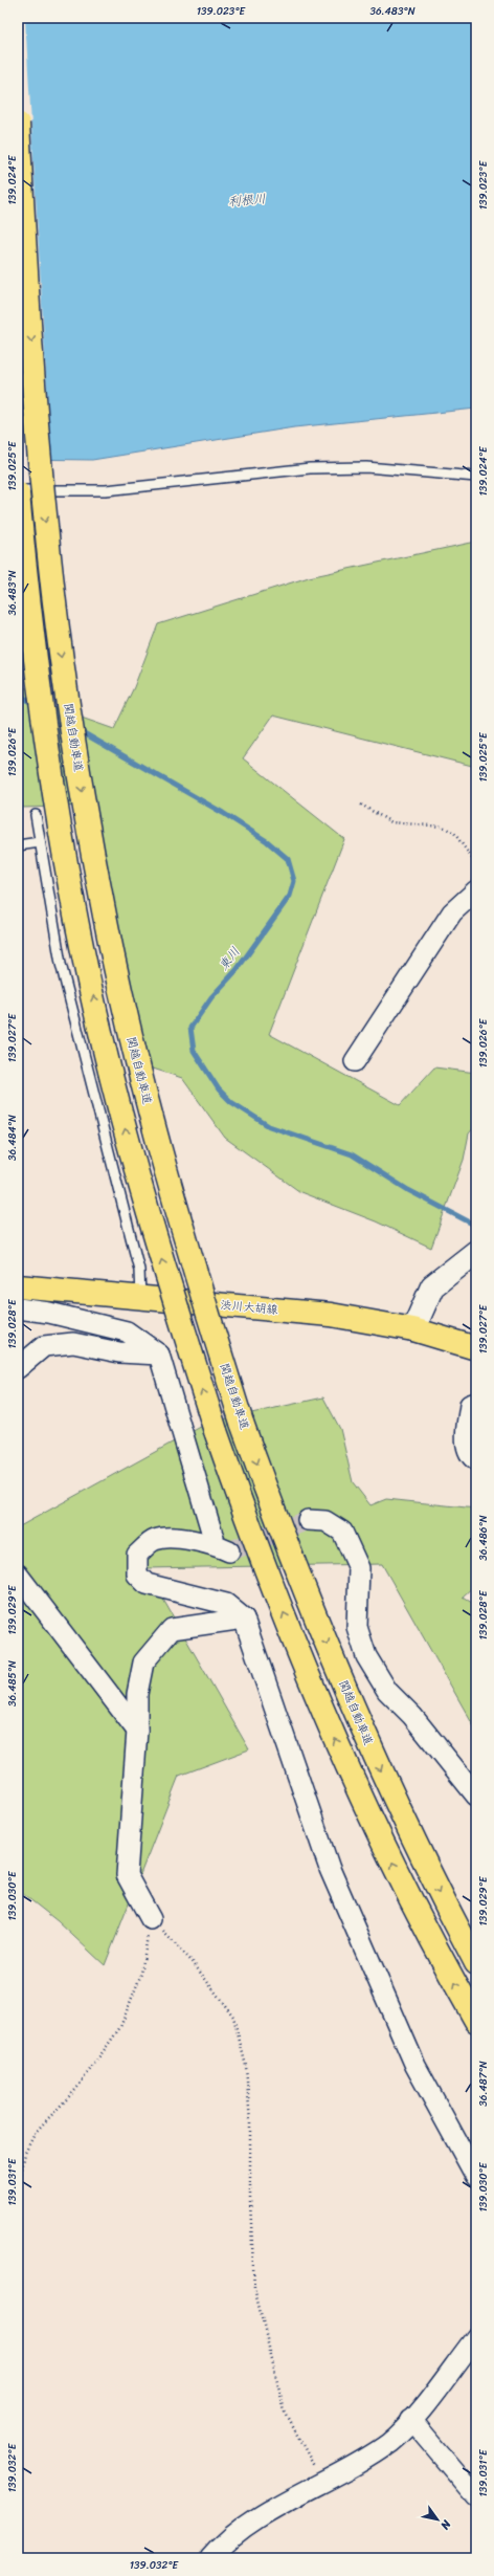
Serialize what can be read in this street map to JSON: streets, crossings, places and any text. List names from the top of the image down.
{
  "streets": {
    "main road": ["関越自動車道", "渋川大胡線"]
  },
  "water": ["利根川", "東川"],
  "north": "bottom right",
  "coordinates": [
    "139.023°E",
    "36.483°N",
    "139.024°E",
    "139.025°E",
    "139.026°E",
    "139.027°E",
    "36.484°N",
    "139.028°E",
    "36.486°N",
    "139.029°E",
    "36.485°N",
    "139.030°E",
    "36.487°N",
    "139.031°E",
    "139.032°E"
  ]
}
